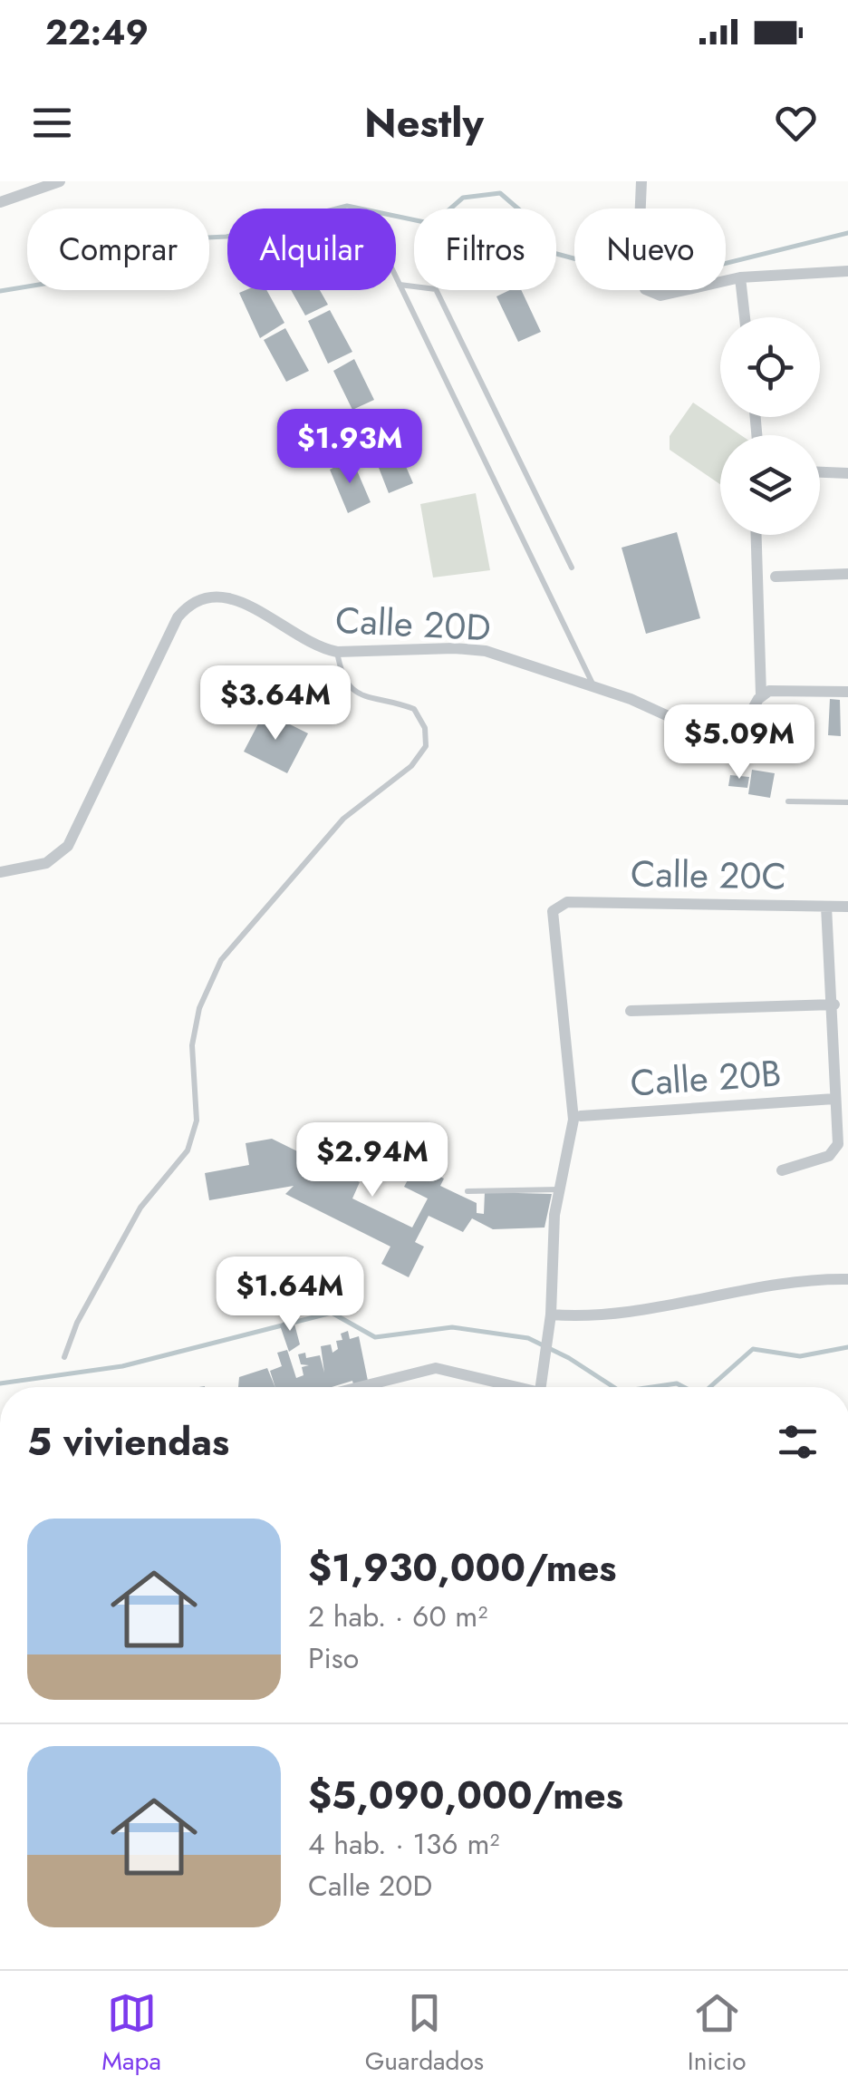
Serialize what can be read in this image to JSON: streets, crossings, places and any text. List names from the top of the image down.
{
  "streets": {
    "street": ["Calle 20D", "Calle 20C", "Calle 20B"]
  },
  "page": {
    "status": "22:49",
    "header": "Nestly",
    "chip": [
      "Comprar",
      "Alquilar",
      "Filtros",
      "Nuevo"
    ],
    "price": [
      "$1.93M",
      "$3.64M",
      "$5.09M",
      "$2.94M",
      "$1.64M"
    ],
    "heading": "5 viviendas",
    "list": [
      {
        "name": "$1,930,000/mes",
        "note": "2 hab. · 60 m² · Piso"
      },
      {
        "name": "$5,090,000/mes",
        "note": "4 hab. · 136 m² · Calle 20D"
      }
    ],
    "tabs": ["Mapa", "Guardados", "Inicio"]
  }
}
